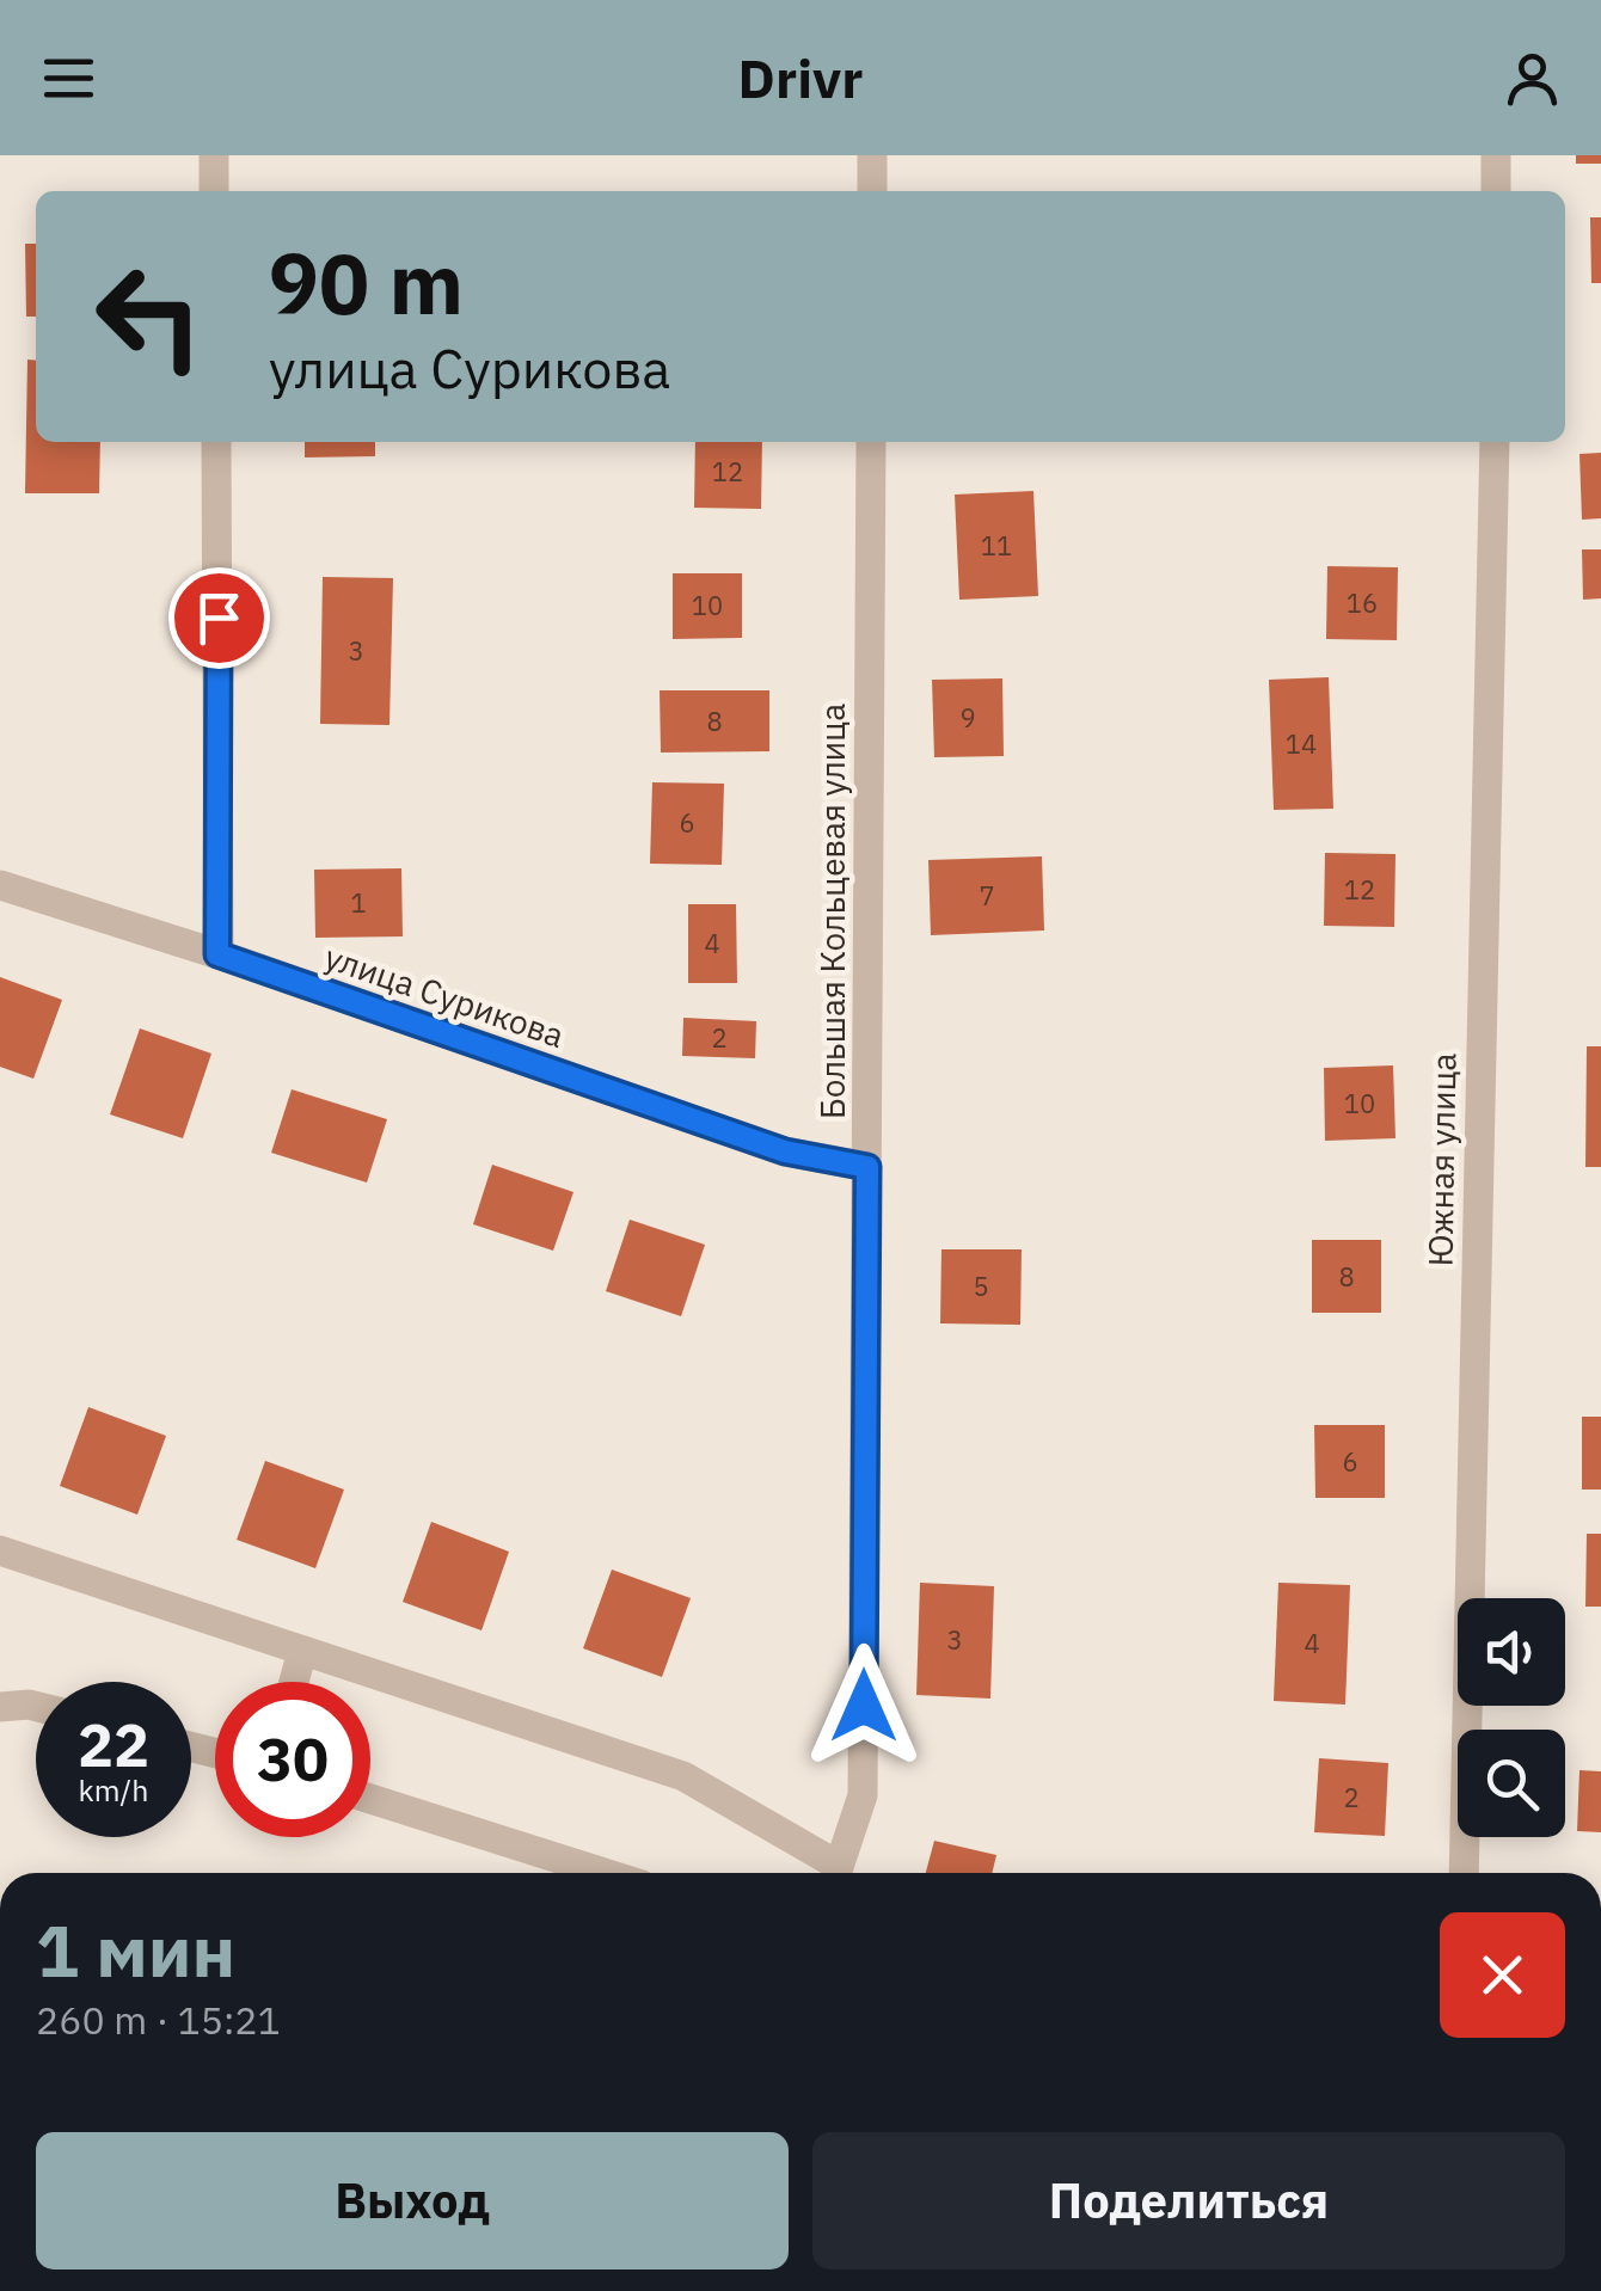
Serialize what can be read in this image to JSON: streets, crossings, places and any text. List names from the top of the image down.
{
  "streets": {
    "street": ["Большая Кольцевая улица", "улица Сурикова", "Южная улица"]
  },
  "crossings": [
    ["Большая Кольцевая улица", "улица Сурикова"]
  ],
  "house_numbers": [
    "12",
    "11",
    "16",
    "10",
    "3",
    "9",
    "8",
    "14",
    "6",
    "12",
    "7",
    "1",
    "4",
    "2",
    "10",
    "8",
    "5",
    "6",
    "3",
    "4",
    "2"
  ],
  "page": {
    "header": "Drivr",
    "turn": ["90 m", "улица Сурикова"],
    "speed": "22 km/h",
    "limit": "30",
    "heading": ["1 мин", "260 m · 15:21"],
    "buttons": ["Выход", "Поделиться"]
  }
}
